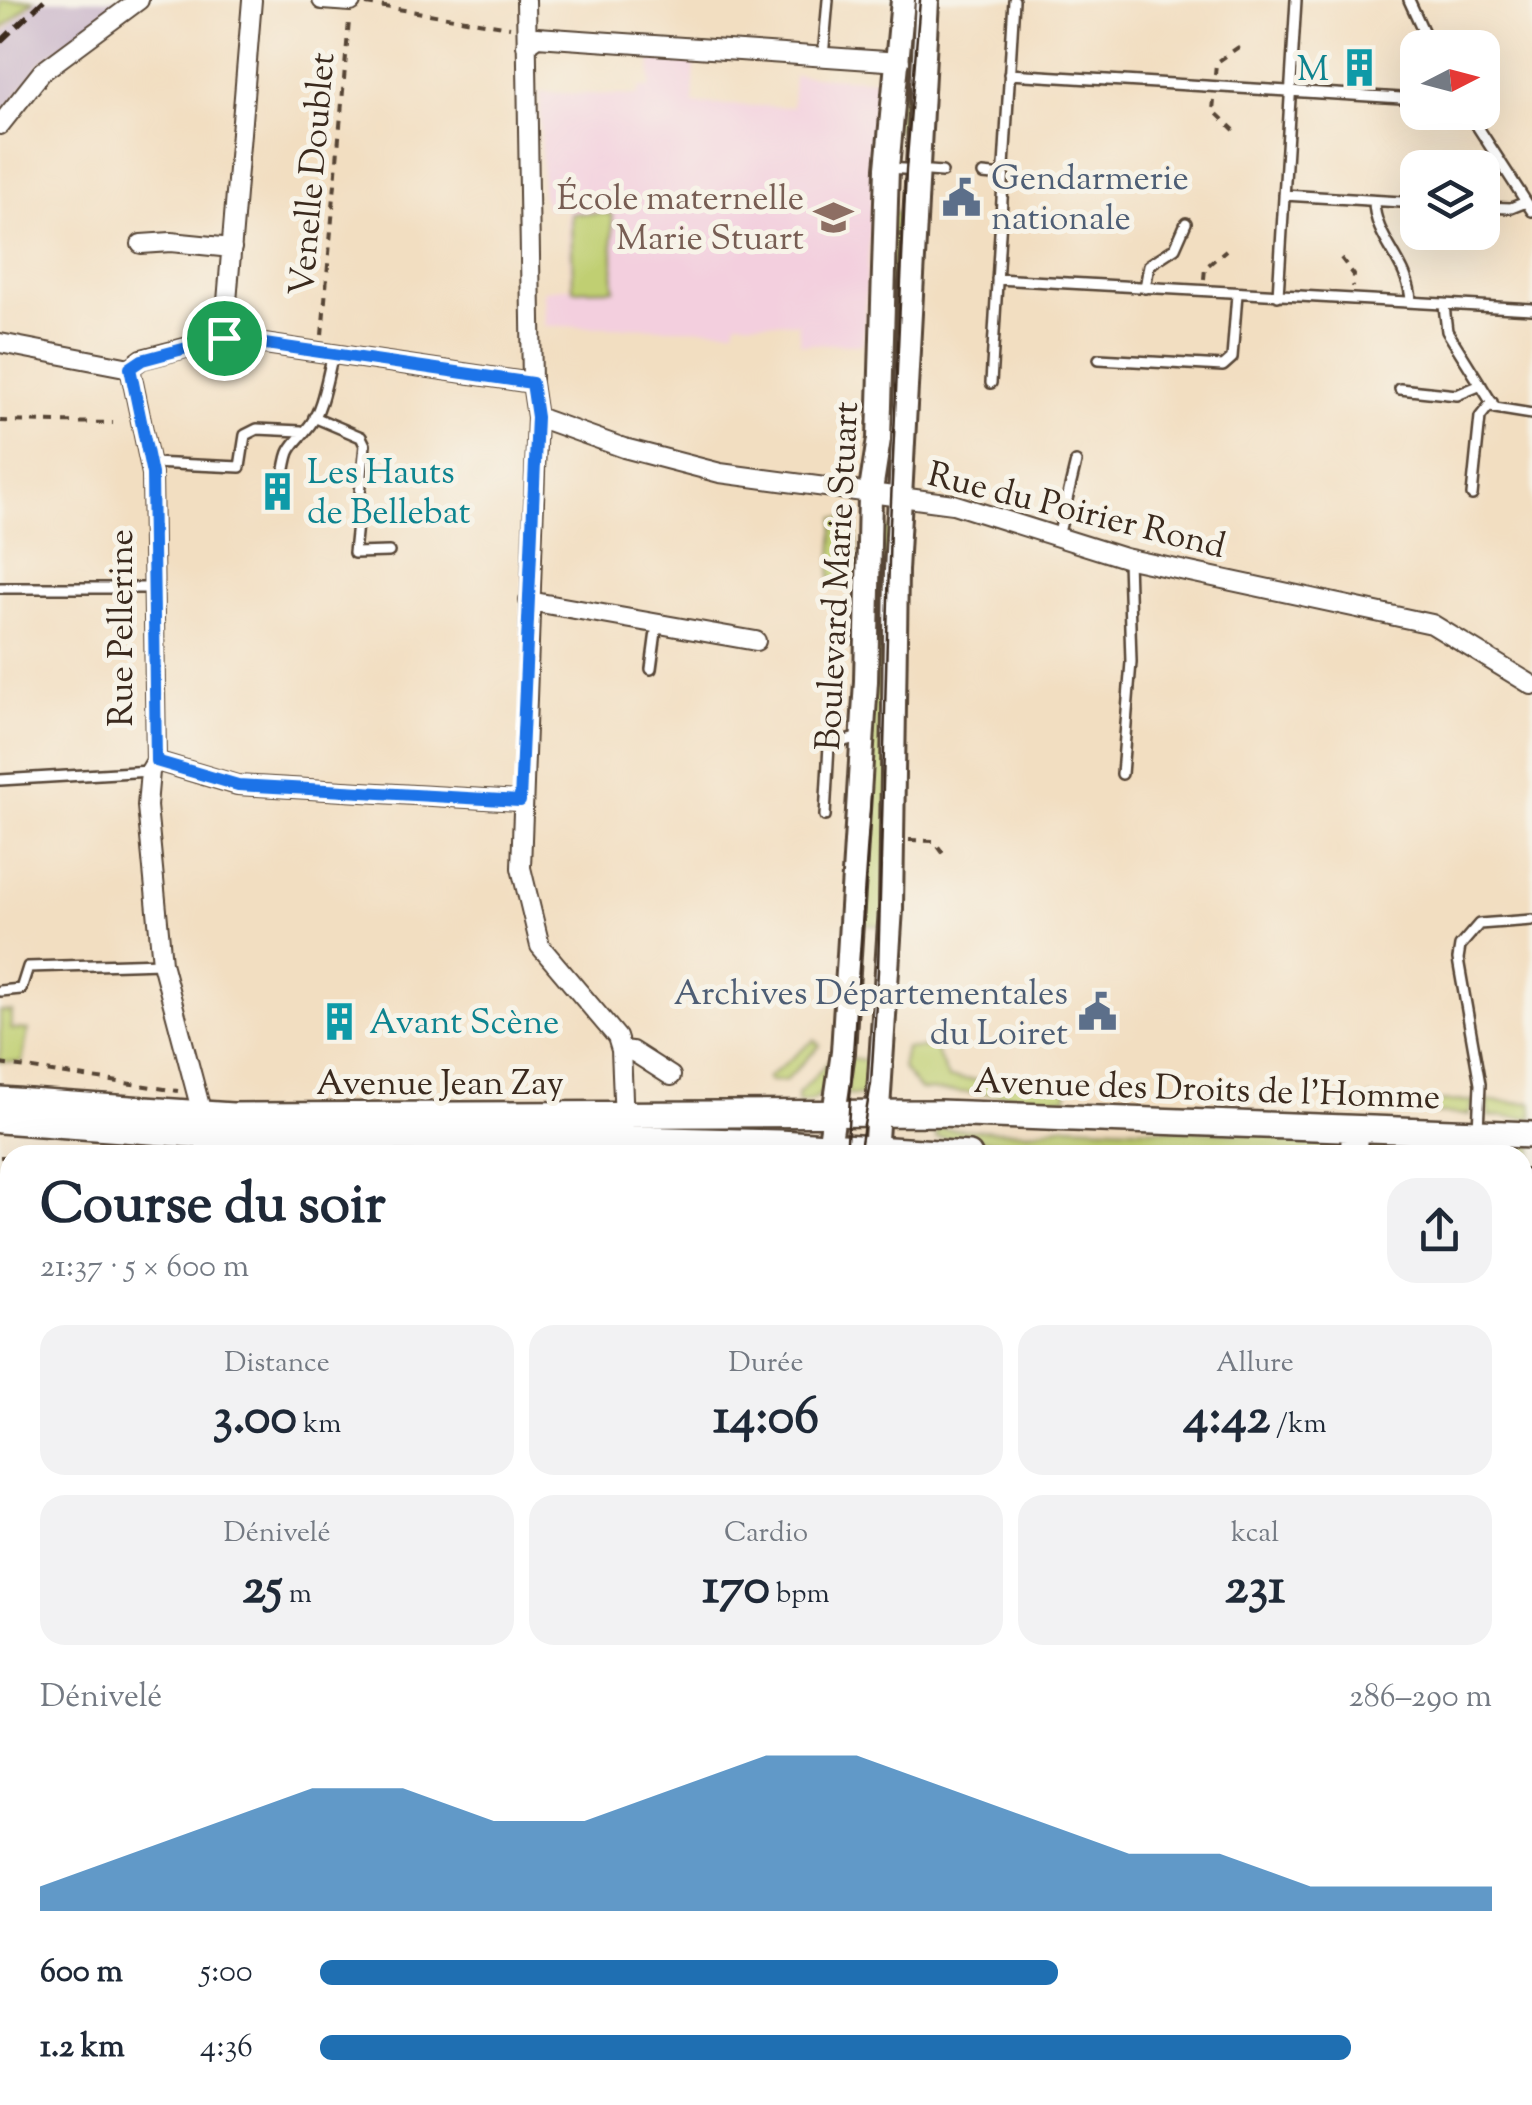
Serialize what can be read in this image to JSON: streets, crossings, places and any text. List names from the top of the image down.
{
  "streets": {
    "main road": ["Boulevard Marie Stuart", "Avenue Jean Zay", "Avenue des Droits de l'Homme"],
    "street": ["Rue du Poirier Rond", "Rue Pellerine"],
    "path": ["Venelle Doublet"]
  },
  "crossings": [
    ["Rue du Poirier Rond", "Boulevard Marie Stuart"],
    ["Boulevard Marie Stuart", "Avenue Jean Zay"],
    ["Boulevard Marie Stuart", "Avenue des Droits de l'Homme"],
    ["Avenue Jean Zay", "Avenue des Droits de l'Homme"]
  ],
  "places": {
    "building": ["M", "Les Hauts de Bellebat", "Avant Scène"],
    "public building": ["Gendarmerie nationale", "Archives Départementales du Loiret"],
    "school or university": ["École maternelle Marie Stuart"]
  },
  "north": "right",
  "page": {
    "heading": ["Course du soir", "21:37 · 5 × 600 m"],
    "stats": [
      ["Distance", "3.00 km"],
      ["Durée", "14:06"],
      ["Allure", "4:42 /km"],
      ["Dénivelé", "25 m"],
      ["Cardio", "170 bpm"],
      ["kcal", "231"]
    ],
    "chart": ["Dénivelé", "286–290 m"],
    "list": [
      {
        "name": "600 m",
        "note": "5:00"
      },
      {
        "name": "1.2 km",
        "note": "4:36"
      }
    ]
  }
}
